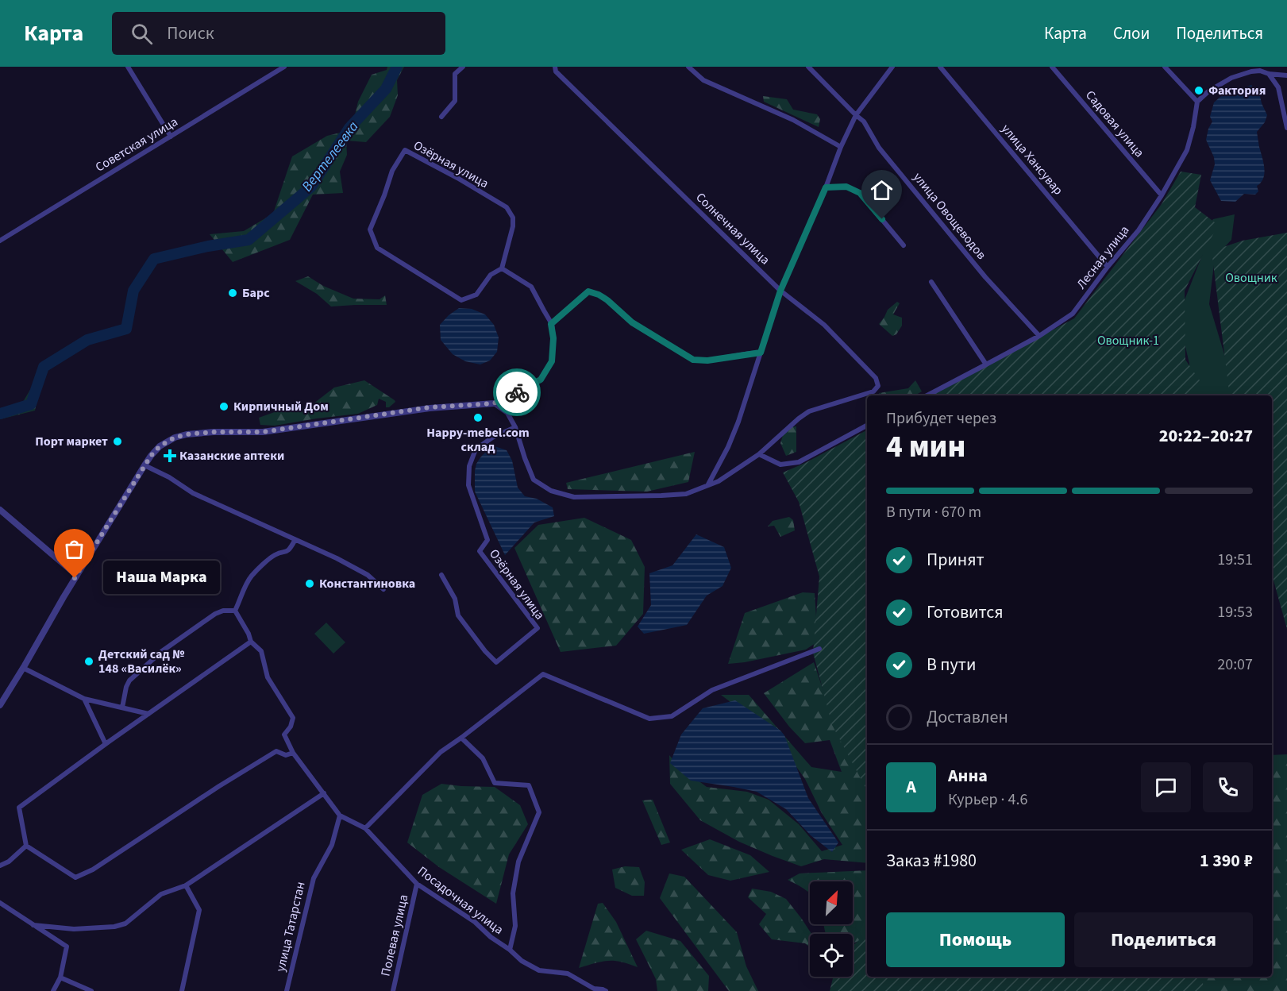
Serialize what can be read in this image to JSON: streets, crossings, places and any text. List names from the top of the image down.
{
  "streets": {
    "street": [
      "Садовая улица",
      "Советская улица",
      "улица Хансувар",
      "Озёрная улица",
      "улица Овощеводов",
      "Солнечная улица",
      "Лесная улица",
      "Посадочная улица",
      "улица Татарстан",
      "Полевая улица"
    ]
  },
  "crossings": [
    ["Садовая улица", "Лесная улица"],
    ["улица Хансувар", "Лесная улица"],
    ["улица Овощеводов", "Лесная улица"],
    ["Посадочная улица", "улица Татарстан"],
    ["Посадочная улица", "Полевая улица"]
  ],
  "water": ["Вертелеевка"],
  "parks": ["Овощник", "Овощник-1"],
  "places": {
    "other": [
      "Фактория",
      "Барс",
      "Кирпичный Дом",
      "Happy-mebel.com склад",
      "Порт маркет",
      "Наша Марка",
      "Константиновка",
      "Детский сад № 148 «Василёк»"
    ],
    "health": ["Казанские аптеки"]
  },
  "north": "top right",
  "page": {
    "header": "Карта",
    "search": "Поиск",
    "nav": ["Карта", "Слои", "Поделиться"],
    "heading": ["4 мин", "Прибудет через", "20:22–20:27"],
    "panel": [
      "Анна",
      "Курьер · 4.6",
      "Заказ #1980",
      "1 390 ₽"
    ],
    "bar": "В пути · 670 m",
    "list": [
      ["Принят", "19:51"],
      ["Готовится", "19:53"],
      ["В пути", "20:07"],
      "Доставлен"
    ],
    "bubble": "Наша Марка",
    "round": "А",
    "buttons": ["Помощь", "Поделиться"]
  }
}
